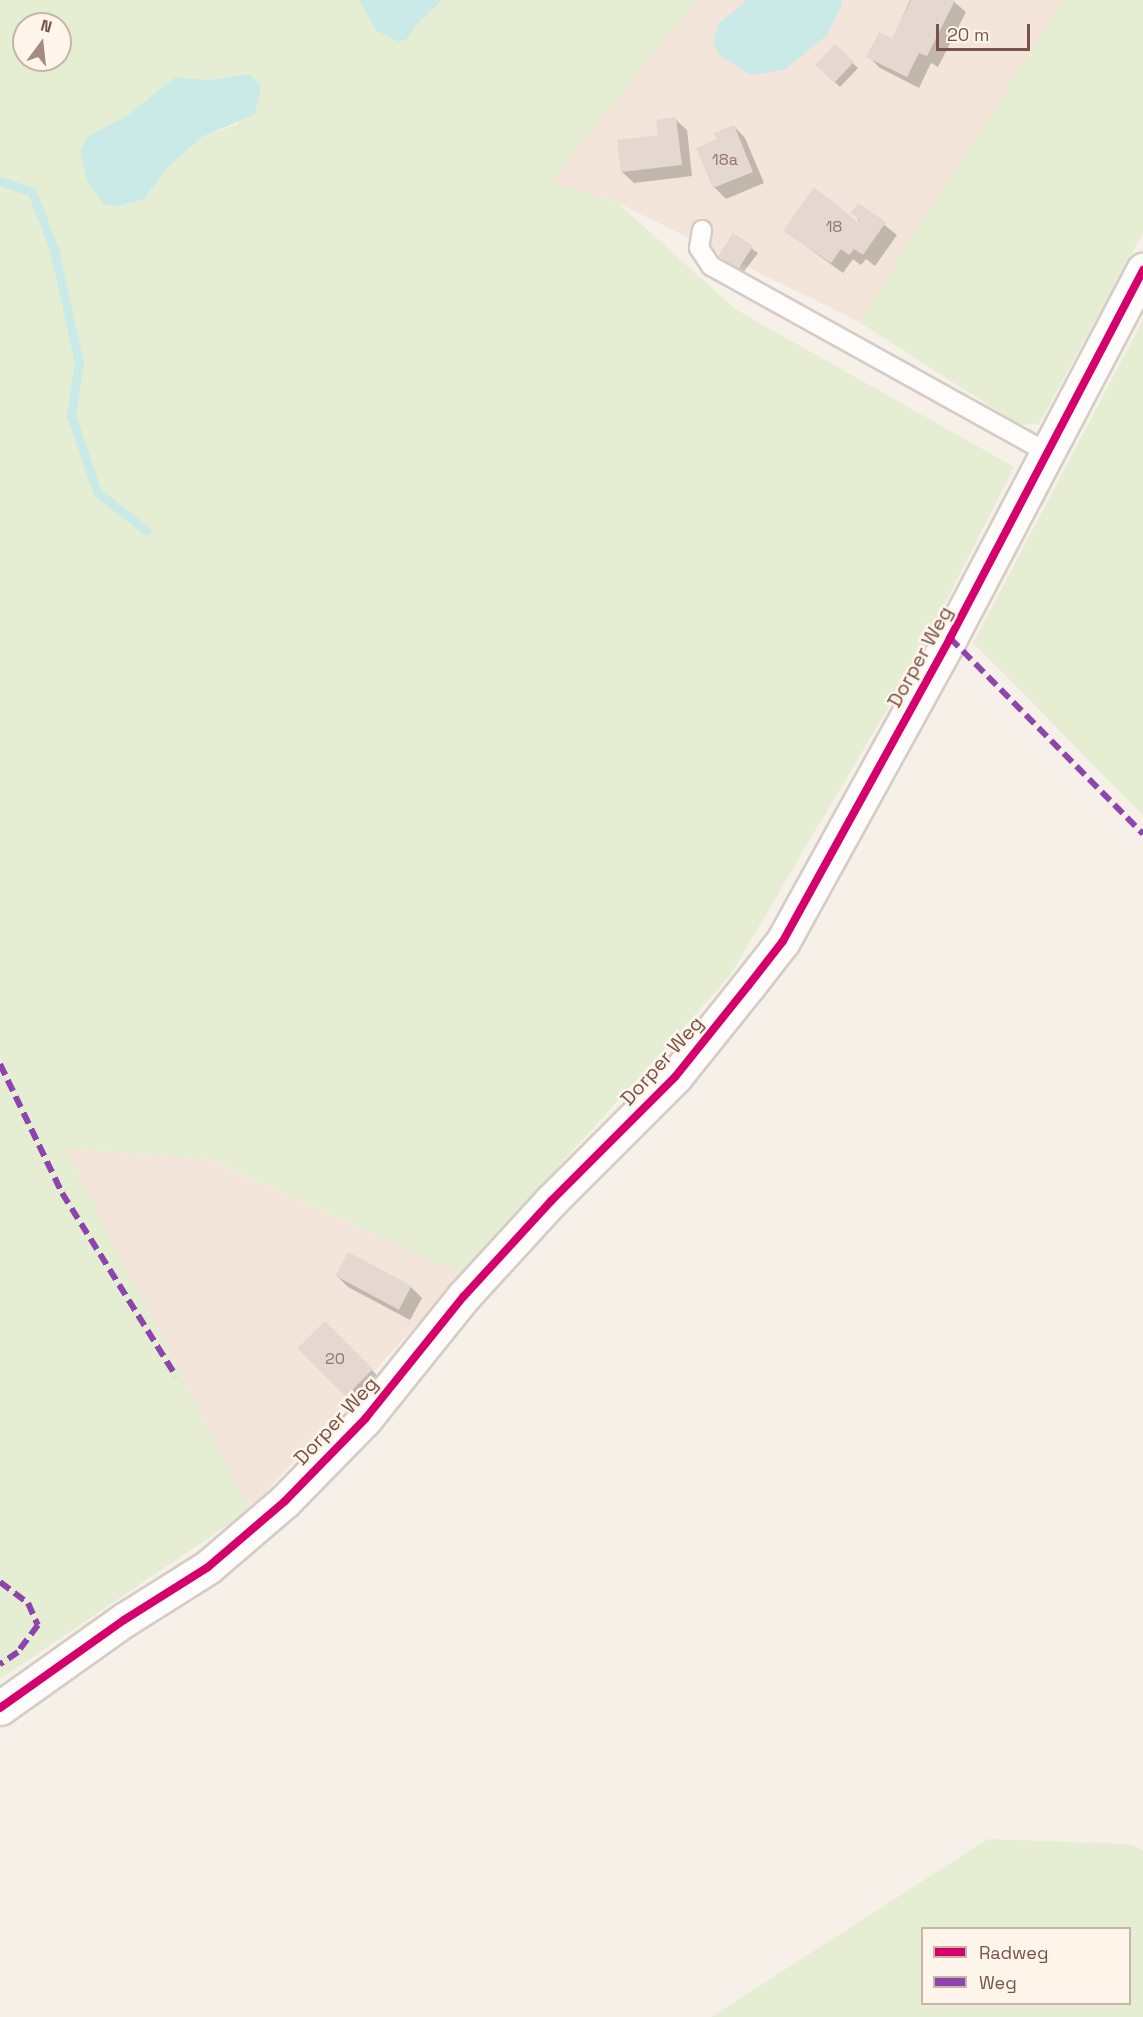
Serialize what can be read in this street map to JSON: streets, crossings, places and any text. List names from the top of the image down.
{
  "streets": {
    "street": ["Dorper Weg"]
  },
  "house_numbers": ["18a", "18", "20"],
  "legend": ["Radweg", "Weg"],
  "scale_bar": "20 m",
  "north": "top"
}
